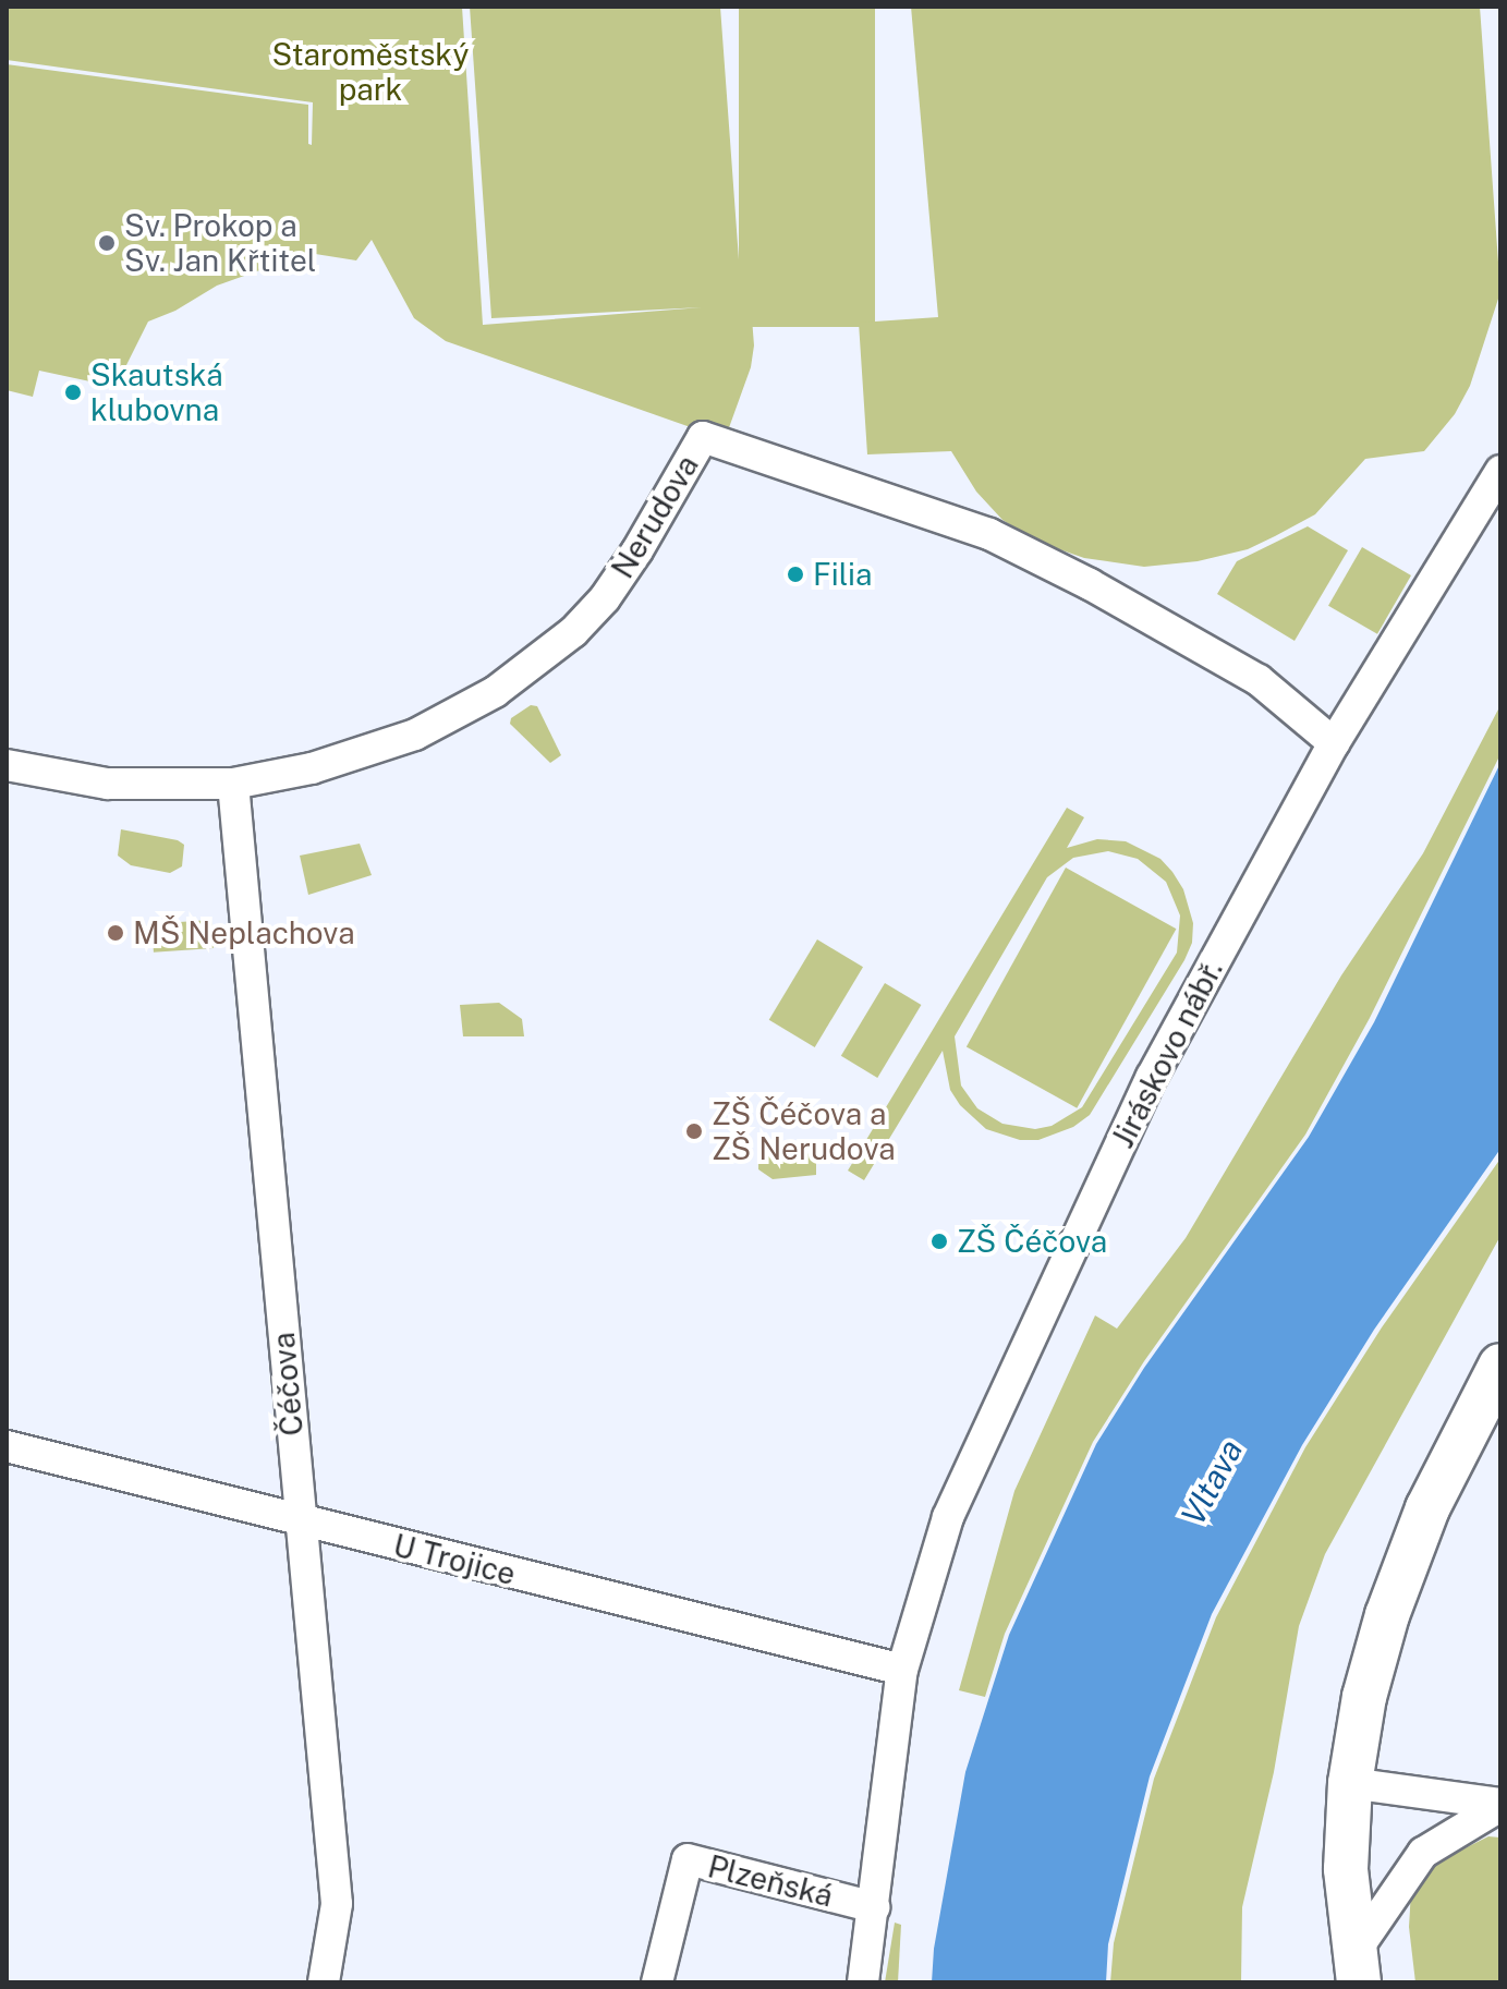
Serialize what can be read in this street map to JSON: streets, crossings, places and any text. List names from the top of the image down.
{
  "streets": {
    "street": [
      "Nerudova",
      "Jiráskovo nábř.",
      "Čéčova",
      "U Trojice",
      "Plzeňská"
    ]
  },
  "crossings": [
    ["Nerudova", "Jiráskovo nábř."],
    ["Nerudova", "Čéčova"],
    ["Jiráskovo nábř.", "U Trojice"],
    ["Jiráskovo nábř.", "Plzeňská"],
    ["Čéčova", "U Trojice"],
    ["U Trojice", "Plzeňská"]
  ],
  "water": ["Vltava"],
  "parks": ["Staroměstský park"],
  "places": [
    "Sv. Prokop a Sv. Jan Křtitel",
    "Skautská klubovna",
    "Filia",
    "MŠ Neplachova",
    "ZŠ Čéčova a ZŠ Nerudova",
    "ZŠ Čéčova"
  ]
}
